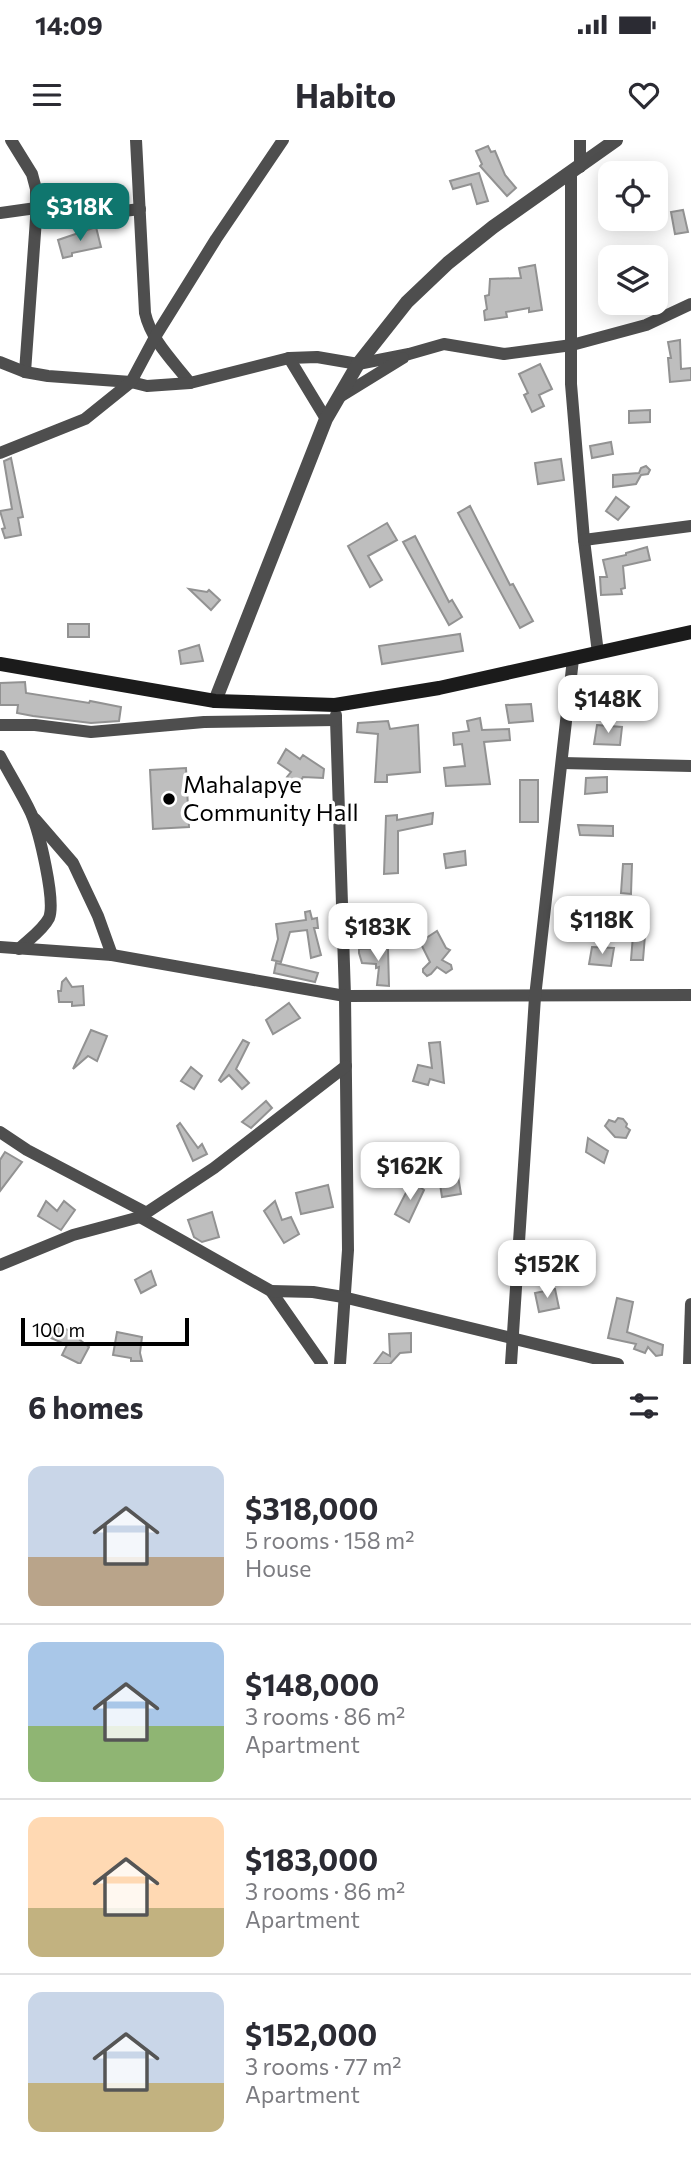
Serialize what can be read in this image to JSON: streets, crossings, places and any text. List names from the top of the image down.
{
  "places": ["Mahalapye Community Hall"],
  "scale_bar": "100 m",
  "page": {
    "status": "14:09",
    "header": "Habito",
    "price": [
      "$318K",
      "$148K",
      "$118K",
      "$183K",
      "$162K",
      "$152K"
    ],
    "scale": "100 m",
    "heading": "6 homes",
    "list": [
      {
        "name": "$318,000",
        "note": "5 rooms · 158 m² · House"
      },
      {
        "name": "$148,000",
        "note": "3 rooms · 86 m² · Apartment"
      },
      {
        "name": "$183,000",
        "note": "3 rooms · 86 m² · Apartment"
      },
      {
        "name": "$152,000",
        "note": "3 rooms · 77 m² · Apartment"
      }
    ]
  }
}
